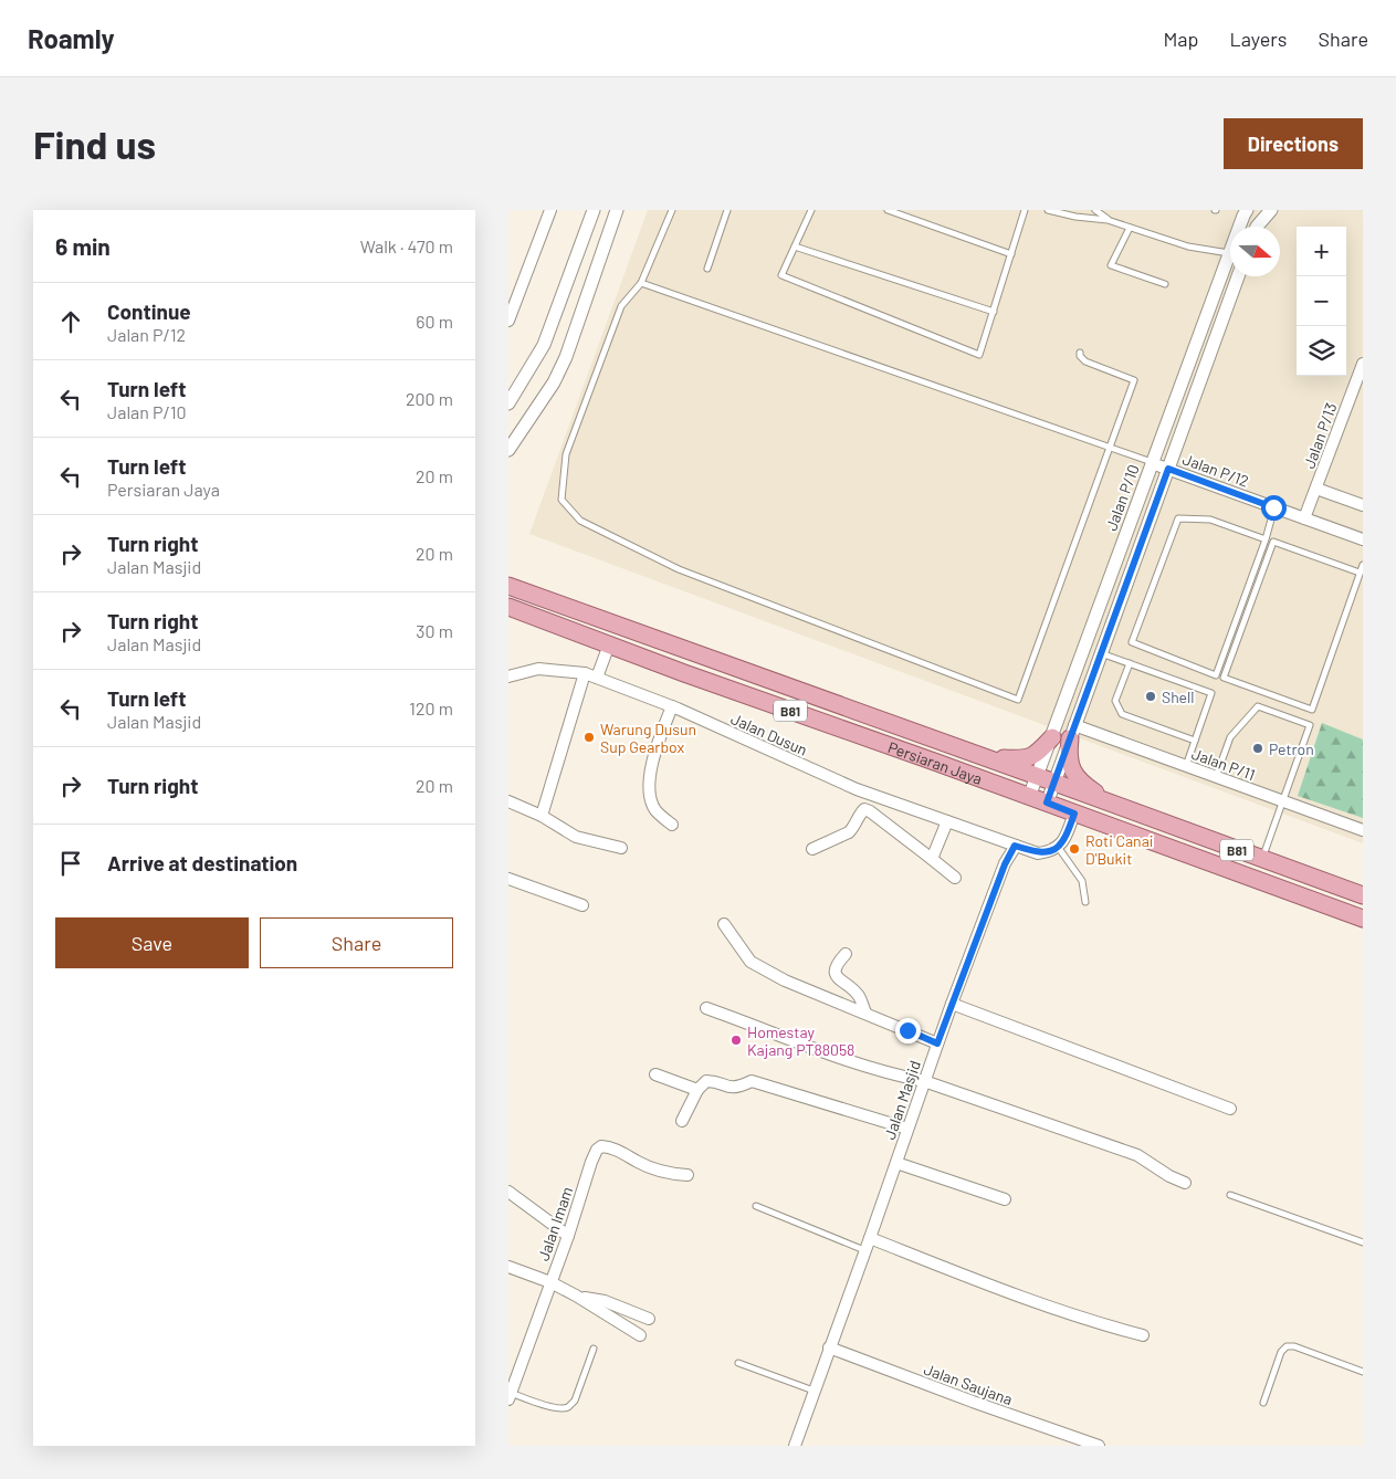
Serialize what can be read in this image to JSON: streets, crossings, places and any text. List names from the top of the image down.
{
  "streets": {
    "main road": ["B81", "Persiaran Jaya"],
    "street": [
      "Jalan P/13",
      "Jalan P/12",
      "Jalan P/10",
      "Jalan Dusun",
      "Jalan P/11",
      "Jalan Masjid",
      "Jalan Imam",
      "Jalan Saujana"
    ]
  },
  "crossings": [
    ["Jalan P/13", "Jalan P/12"],
    ["Jalan P/12", "Jalan P/10"],
    ["Jalan P/10", "Persiaran Jaya"],
    ["Jalan Dusun", "Jalan Masjid"],
    ["Jalan Masjid", "Jalan Saujana"]
  ],
  "places": [
    "Shell",
    "Warung Dusun Sup Gearbox",
    "Petron",
    "Roti Canai D'Bukit",
    "Homestay Kajang PT88058"
  ],
  "north": "right",
  "page": {
    "header": "Roamly",
    "nav": ["Map", "Layers", "Share"],
    "buttons": [
      "Directions",
      ["Save", "Share"]
    ],
    "title": "Find us",
    "heading": ["6 min", "Walk · 470 m"],
    "map_buttons": ["+", "−"],
    "list": [
      ["Continue", "Jalan P/12", "60 m"],
      ["Turn left", "Jalan P/10", "200 m"],
      ["Turn left", "Persiaran Jaya", "20 m"],
      ["Turn right", "Jalan Masjid", "20 m"],
      ["Turn right", "Jalan Masjid", "30 m"],
      ["Turn left", "Jalan Masjid", "120 m"],
      ["Turn right", "20 m"],
      "Arrive at destination"
    ]
  }
}
